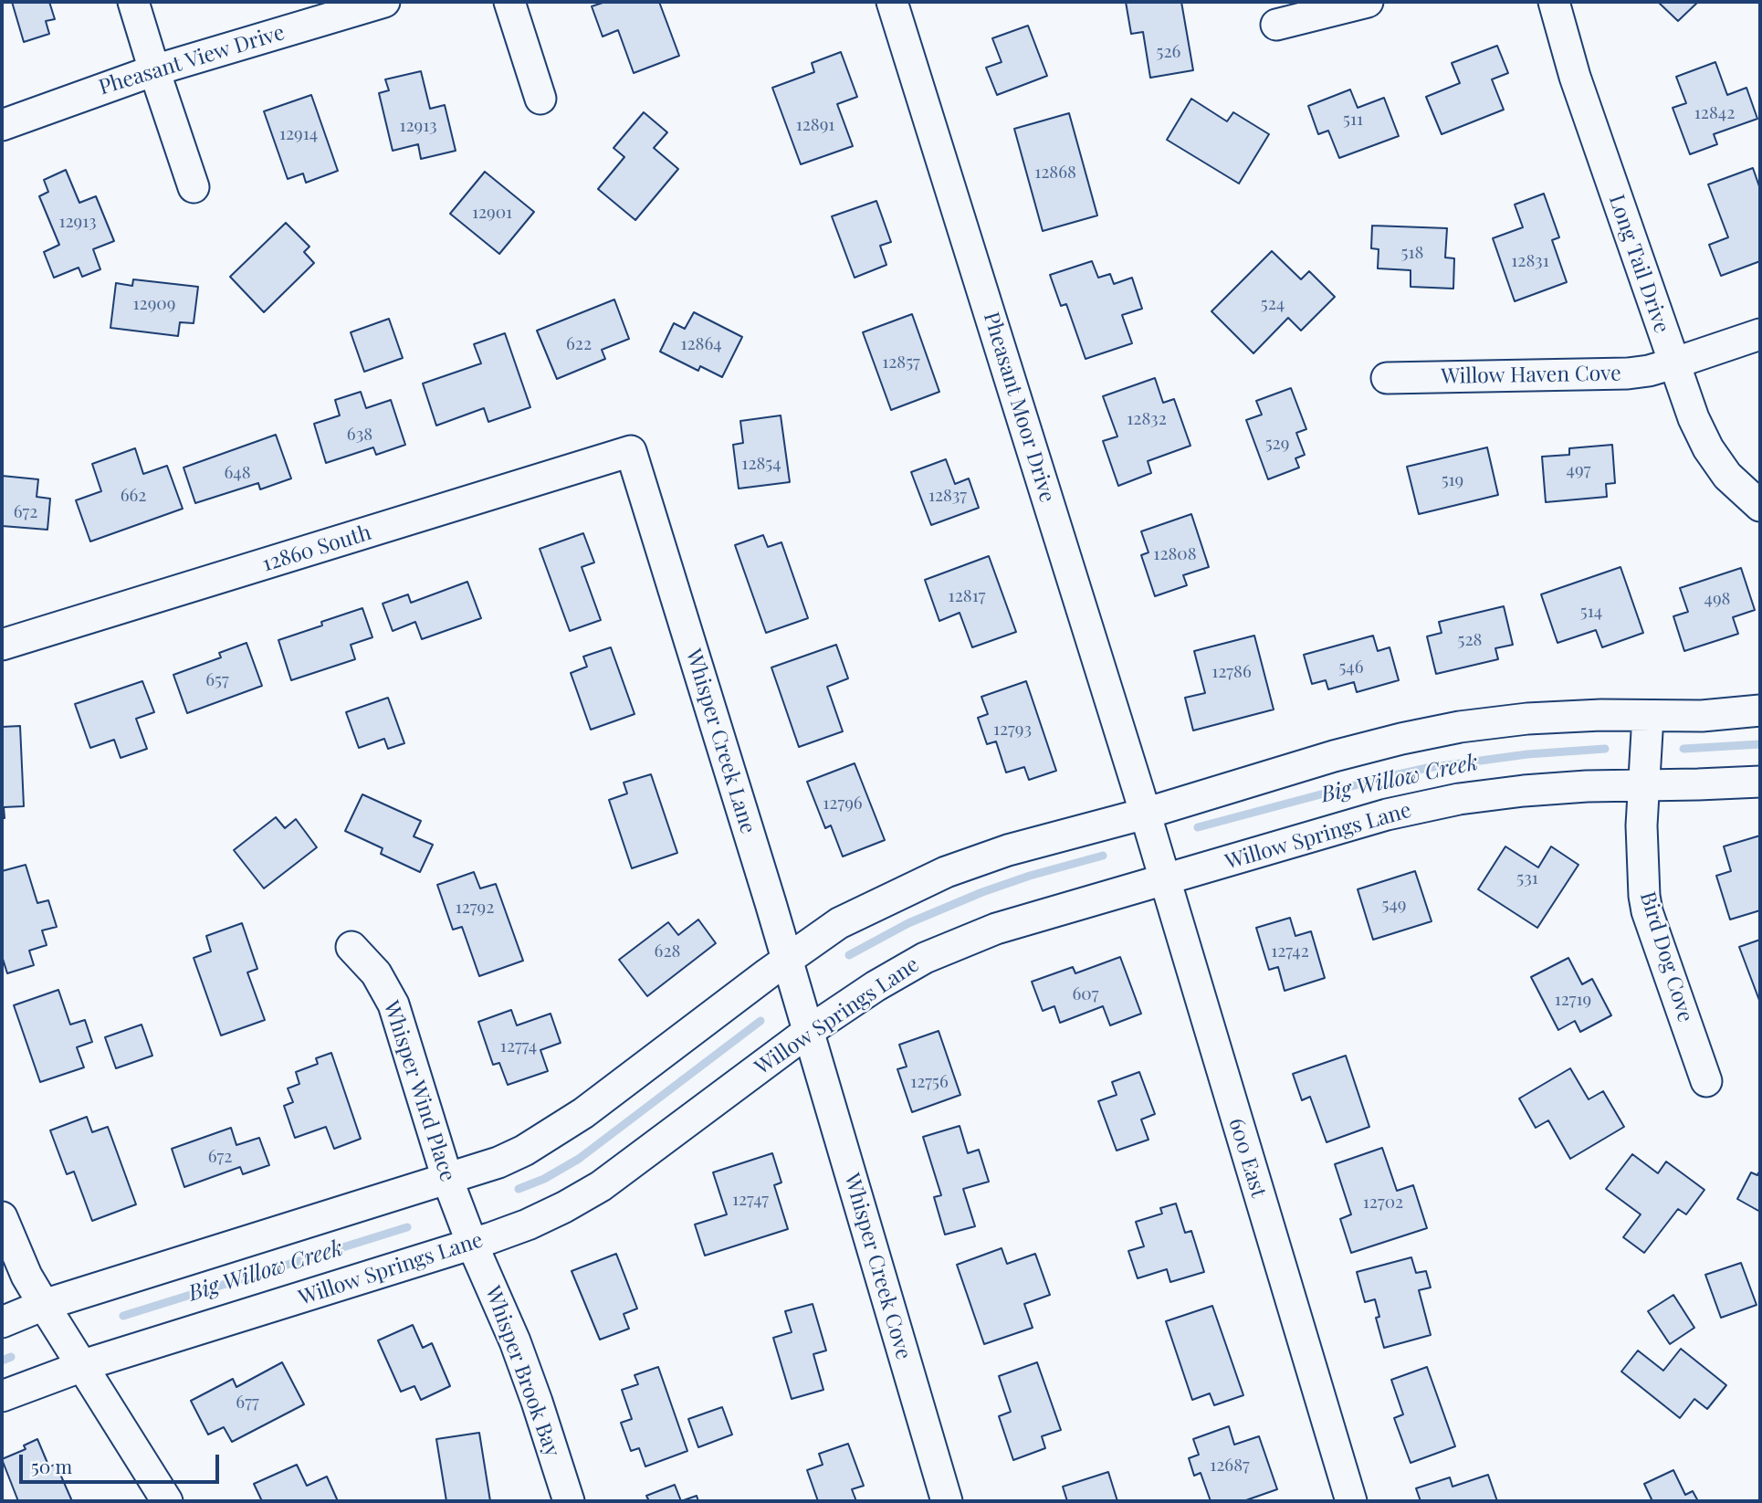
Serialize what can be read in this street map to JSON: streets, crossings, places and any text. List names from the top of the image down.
{
  "streets": {
    "street": [
      "Pheasant View Drive",
      "Long Tail Drive",
      "Willow Haven Cove",
      "Pheasant Moor Drive",
      "12860 South",
      "Whisper Creek Lane",
      "Willow Springs Lane",
      "Bird Dog Cove",
      "Whisper Wind Place",
      "600 East",
      "Whisper Creek Cove",
      "Whisper Brook Bay"
    ]
  },
  "crossings": [
    ["Long Tail Drive", "Willow Haven Cove"],
    ["Pheasant Moor Drive", "600 East"],
    ["12860 South", "Whisper Creek Lane"],
    ["Whisper Creek Lane", "Willow Springs Lane"],
    ["Whisper Creek Lane", "Whisper Creek Cove"],
    ["Willow Springs Lane", "Bird Dog Cove"],
    ["Willow Springs Lane", "Whisper Wind Place"],
    ["Willow Springs Lane", "600 East"],
    ["Willow Springs Lane", "Whisper Creek Cove"],
    ["Willow Springs Lane", "Whisper Brook Bay"],
    ["Whisper Wind Place", "Whisper Brook Bay"]
  ],
  "water": ["Big Willow Creek"],
  "house_numbers": [
    "526",
    "12842",
    "511",
    "12891",
    "12913",
    "12914",
    "12868",
    "12901",
    "12913",
    "518",
    "12831",
    "12909",
    "524",
    "622",
    "12864",
    "12857",
    "12832",
    "638",
    "529",
    "12854",
    "497",
    "648",
    "519",
    "662",
    "12837",
    "672",
    "12808",
    "12817",
    "498",
    "514",
    "528",
    "546",
    "12786",
    "657",
    "12793",
    "12796",
    "531",
    "549",
    "12792",
    "628",
    "12742",
    "607",
    "12719",
    "12774",
    "12756",
    "672",
    "12747",
    "12702",
    "677",
    "12687"
  ],
  "scale_bar": "50 m"
}
